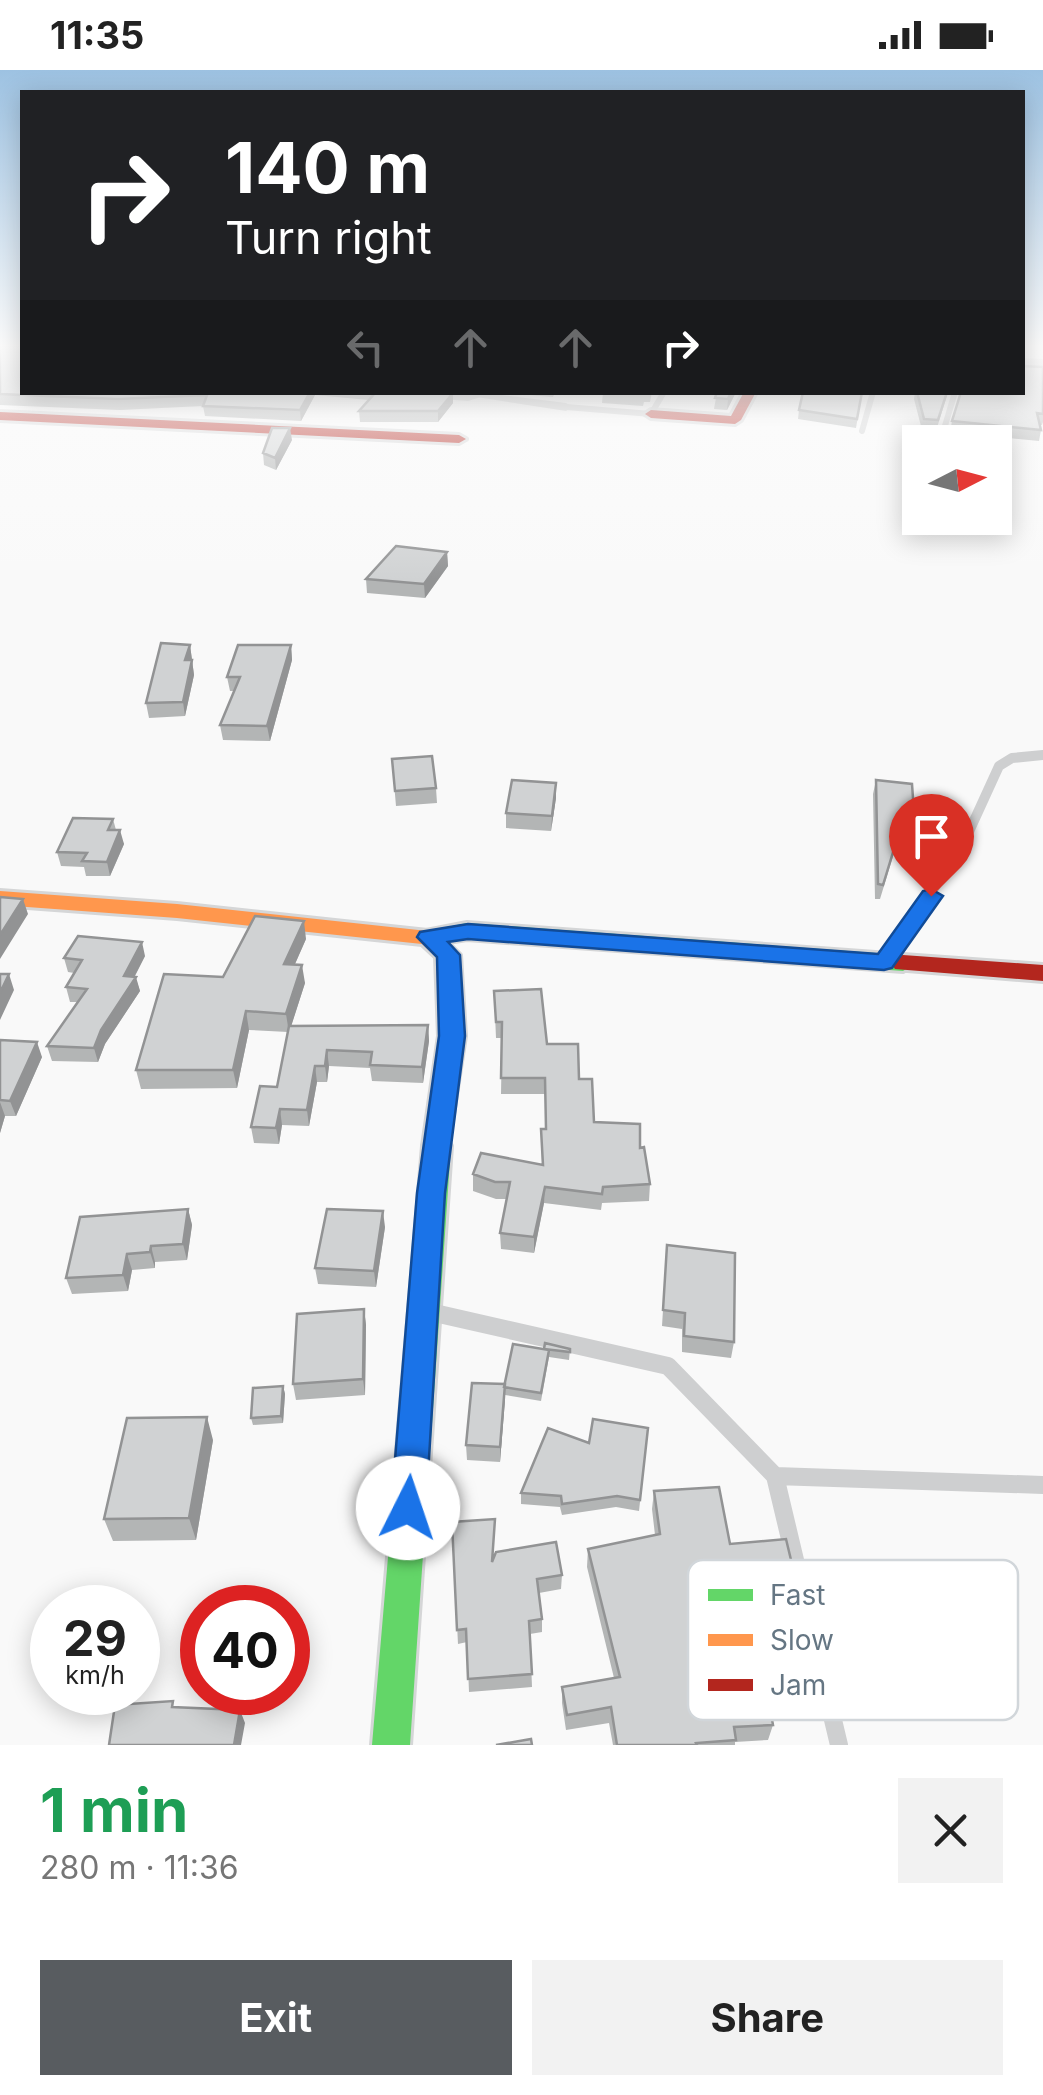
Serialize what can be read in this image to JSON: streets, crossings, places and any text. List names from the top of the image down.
{
  "legend": ["Fast", "Slow", "Jam"],
  "north": "right",
  "page": {
    "status": "11:35",
    "turn": ["140 m", "Turn right"],
    "speed": "29 km/h",
    "limit": "40",
    "heading": ["1 min", "280 m · 11:36"],
    "buttons": ["Exit", "Share"]
  }
}
